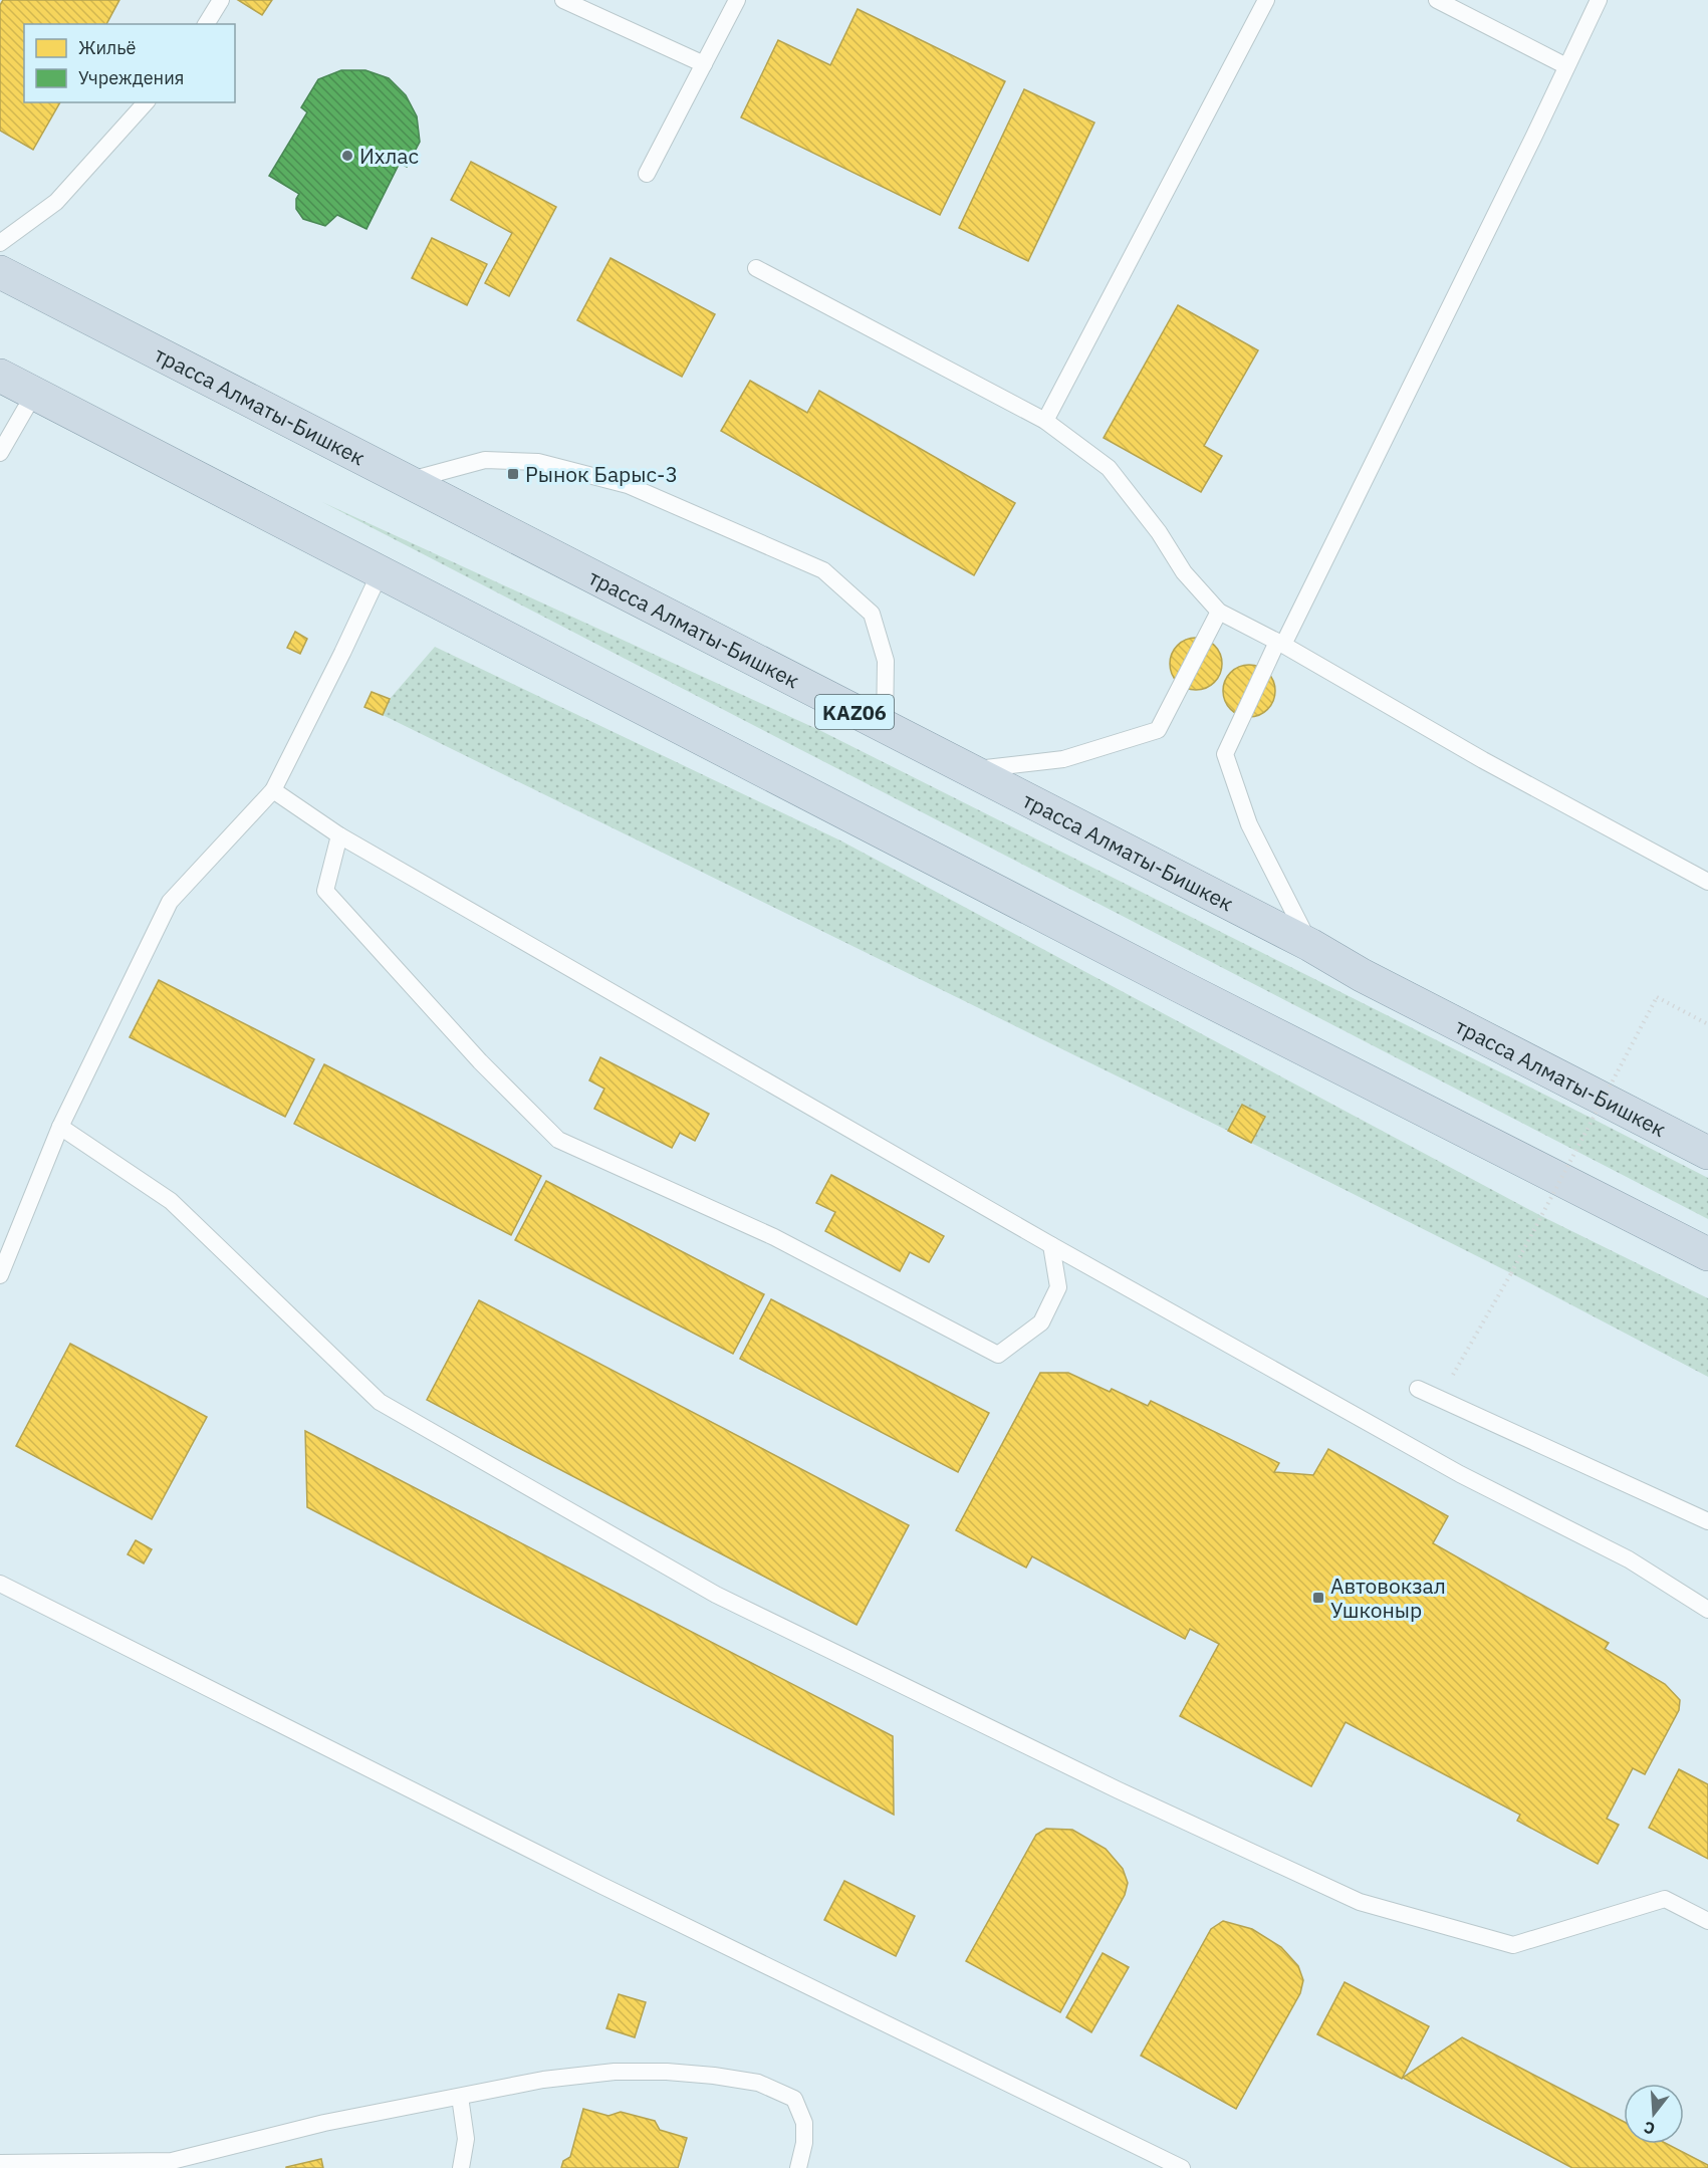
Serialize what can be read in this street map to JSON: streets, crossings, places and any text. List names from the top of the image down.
{
  "streets": {
    "highway": ["трасса Алматы-Бишкек", "KАZ06"]
  },
  "places": {
    "other": ["Ихлас"],
    "transit": ["Рынок Барыс-3", "Автовокзал Ушконыр"]
  },
  "legend": ["Жильё", "Учреждения"],
  "north": "bottom"
}
